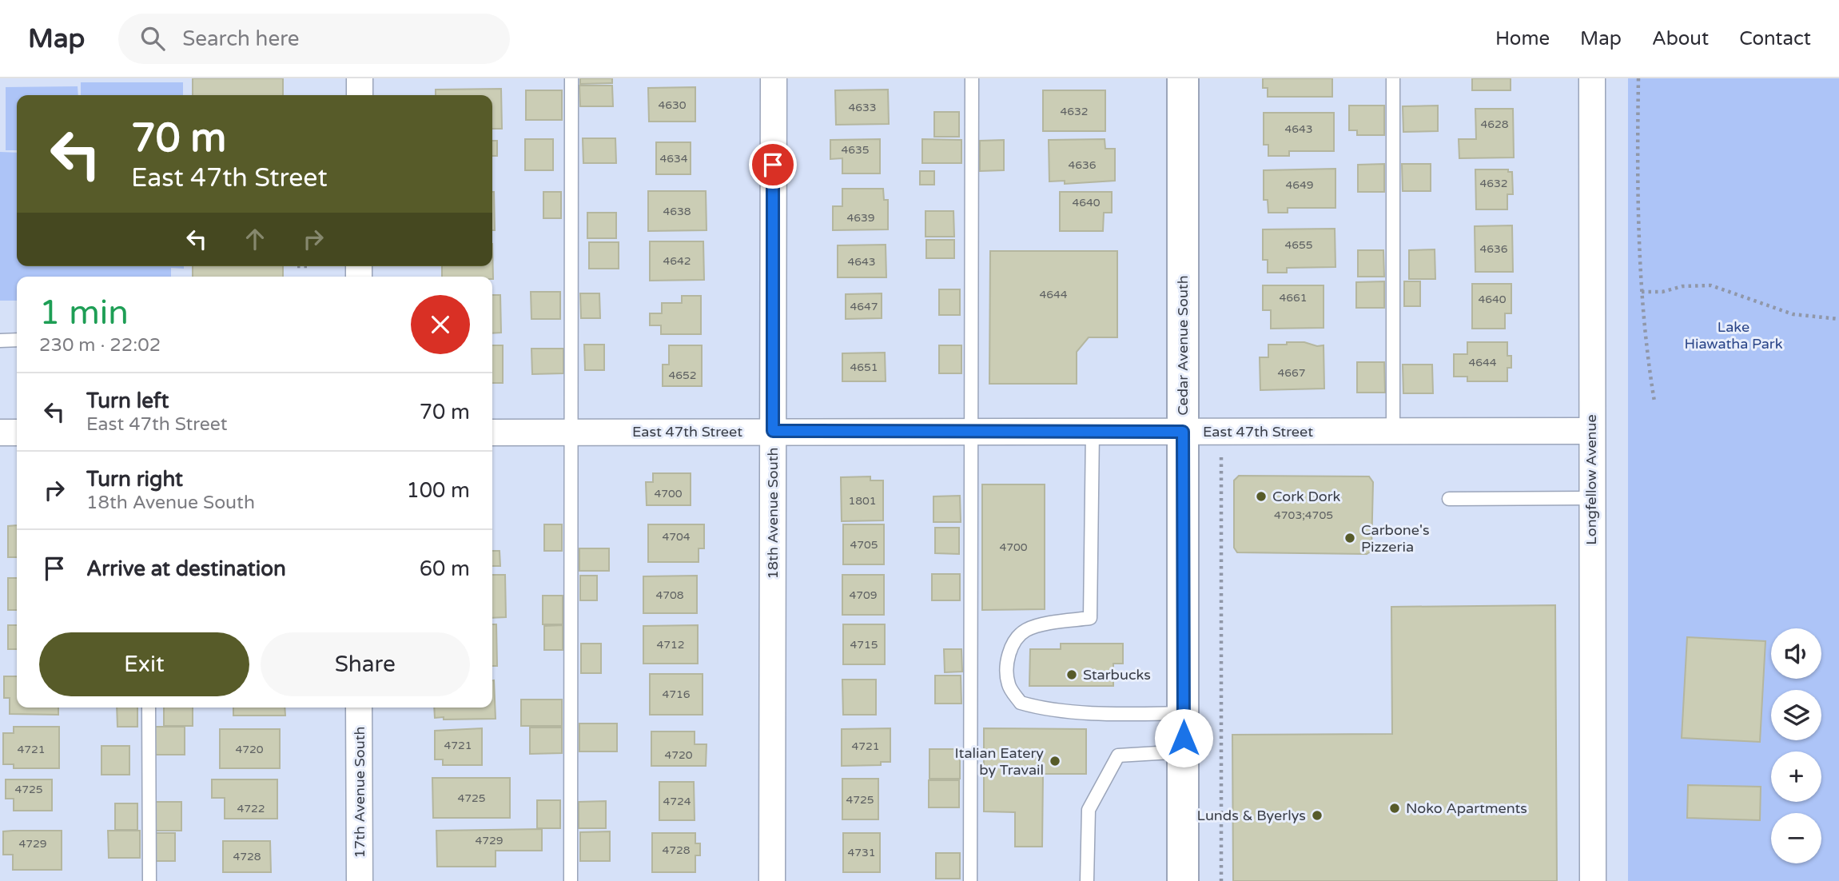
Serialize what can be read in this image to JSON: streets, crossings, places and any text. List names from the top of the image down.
{
  "streets": {
    "main road": ["Cedar Avenue South"],
    "street": [
      "East 47th Street",
      "Longfellow Avenue",
      "18th Avenue South",
      "17th Avenue South"
    ]
  },
  "crossings": [
    ["Cedar Avenue South", "East 47th Street"],
    ["East 47th Street", "Longfellow Avenue"],
    ["East 47th Street", "18th Avenue South"]
  ],
  "parks": ["Lake Hiawatha Park"],
  "places": [
    "Cork Dork",
    "Carbone's Pizzeria",
    "Starbucks",
    "Italian Eatery by Travail",
    "Noko Apartments",
    "Lunds & Byerlys"
  ],
  "house_numbers": [
    "4630",
    "4633",
    "4632",
    "4628",
    "4643",
    "4635",
    "4634",
    "4636",
    "4632",
    "4649",
    "4640",
    "4638",
    "4639",
    "4655",
    "4636",
    "4642",
    "4643",
    "4644",
    "4661",
    "4640",
    "4647",
    "4644",
    "4651",
    "4667",
    "4652",
    "4700",
    "1801",
    "4703;4705",
    "4704",
    "4705",
    "4700",
    "4708",
    "4709",
    "4712",
    "4715",
    "4716",
    "4721",
    "4721",
    "4721",
    "4720",
    "4720",
    "4725",
    "4725",
    "4725",
    "4724",
    "4722",
    "4729",
    "4729",
    "4728",
    "4731",
    "4728"
  ],
  "page": {
    "header": "Map",
    "search": "Search here",
    "nav": [
      "Home",
      "Map",
      "About",
      "Contact"
    ],
    "turn": ["70 m", "East 47th Street"],
    "heading": ["1 min", "230 m · 22:02"],
    "list": [
      {
        "name": "Turn left",
        "note": "East 47th Street",
        "value": "70 m"
      },
      {
        "name": "Turn right",
        "note": "18th Avenue South",
        "value": "100 m"
      },
      {
        "name": "Arrive at destination",
        "value": "60 m"
      }
    ],
    "buttons": ["Exit", "Share"],
    "map_buttons": ["+", "−"]
  }
}
